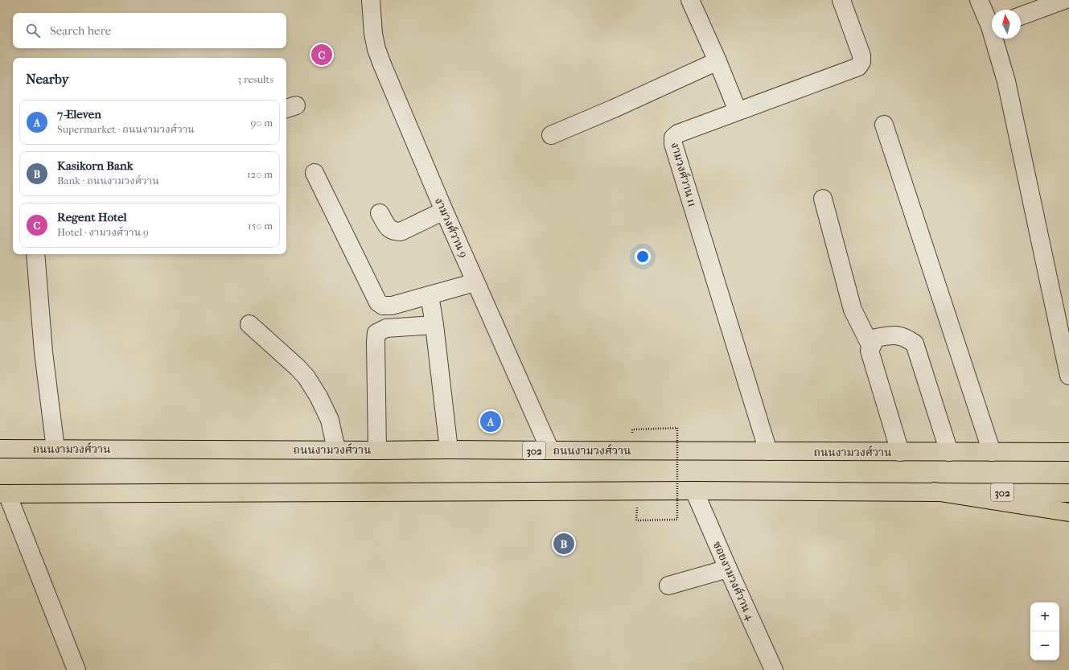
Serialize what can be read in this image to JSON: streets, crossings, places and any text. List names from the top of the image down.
{
  "streets": {
    "main road": ["ถนนงามวงศ์วาน", "302"],
    "street": ["งามวงศ์วาน 11", "งามวงศ์วาน 9", "ซอยงามวงศ์วาน 4"]
  },
  "crossings": [
    ["งามวงศ์วาน 11", "ถนนงามวงศ์วาน"],
    ["งามวงศ์วาน 9", "ถนนงามวงศ์วาน"],
    ["302", "ซอยงามวงศ์วาน 4"]
  ],
  "north": "top",
  "page": {
    "search": "Search here",
    "pins": ["C", "A", "B"],
    "heading": ["Nearby", "3 results"],
    "list": [
      {
        "mark": "A",
        "name": "7-Eleven",
        "note": "Supermarket · ถนนงามวงศ์วาน",
        "value": "90 m"
      },
      {
        "mark": "B",
        "name": "Kasikorn Bank",
        "note": "Bank · ถนนงามวงศ์วาน",
        "value": "120 m"
      },
      {
        "mark": "C",
        "name": "Regent Hotel",
        "note": "Hotel · งามวงศ์วาน 9",
        "value": "150 m"
      }
    ],
    "map_buttons": ["+", "−"]
  }
}
